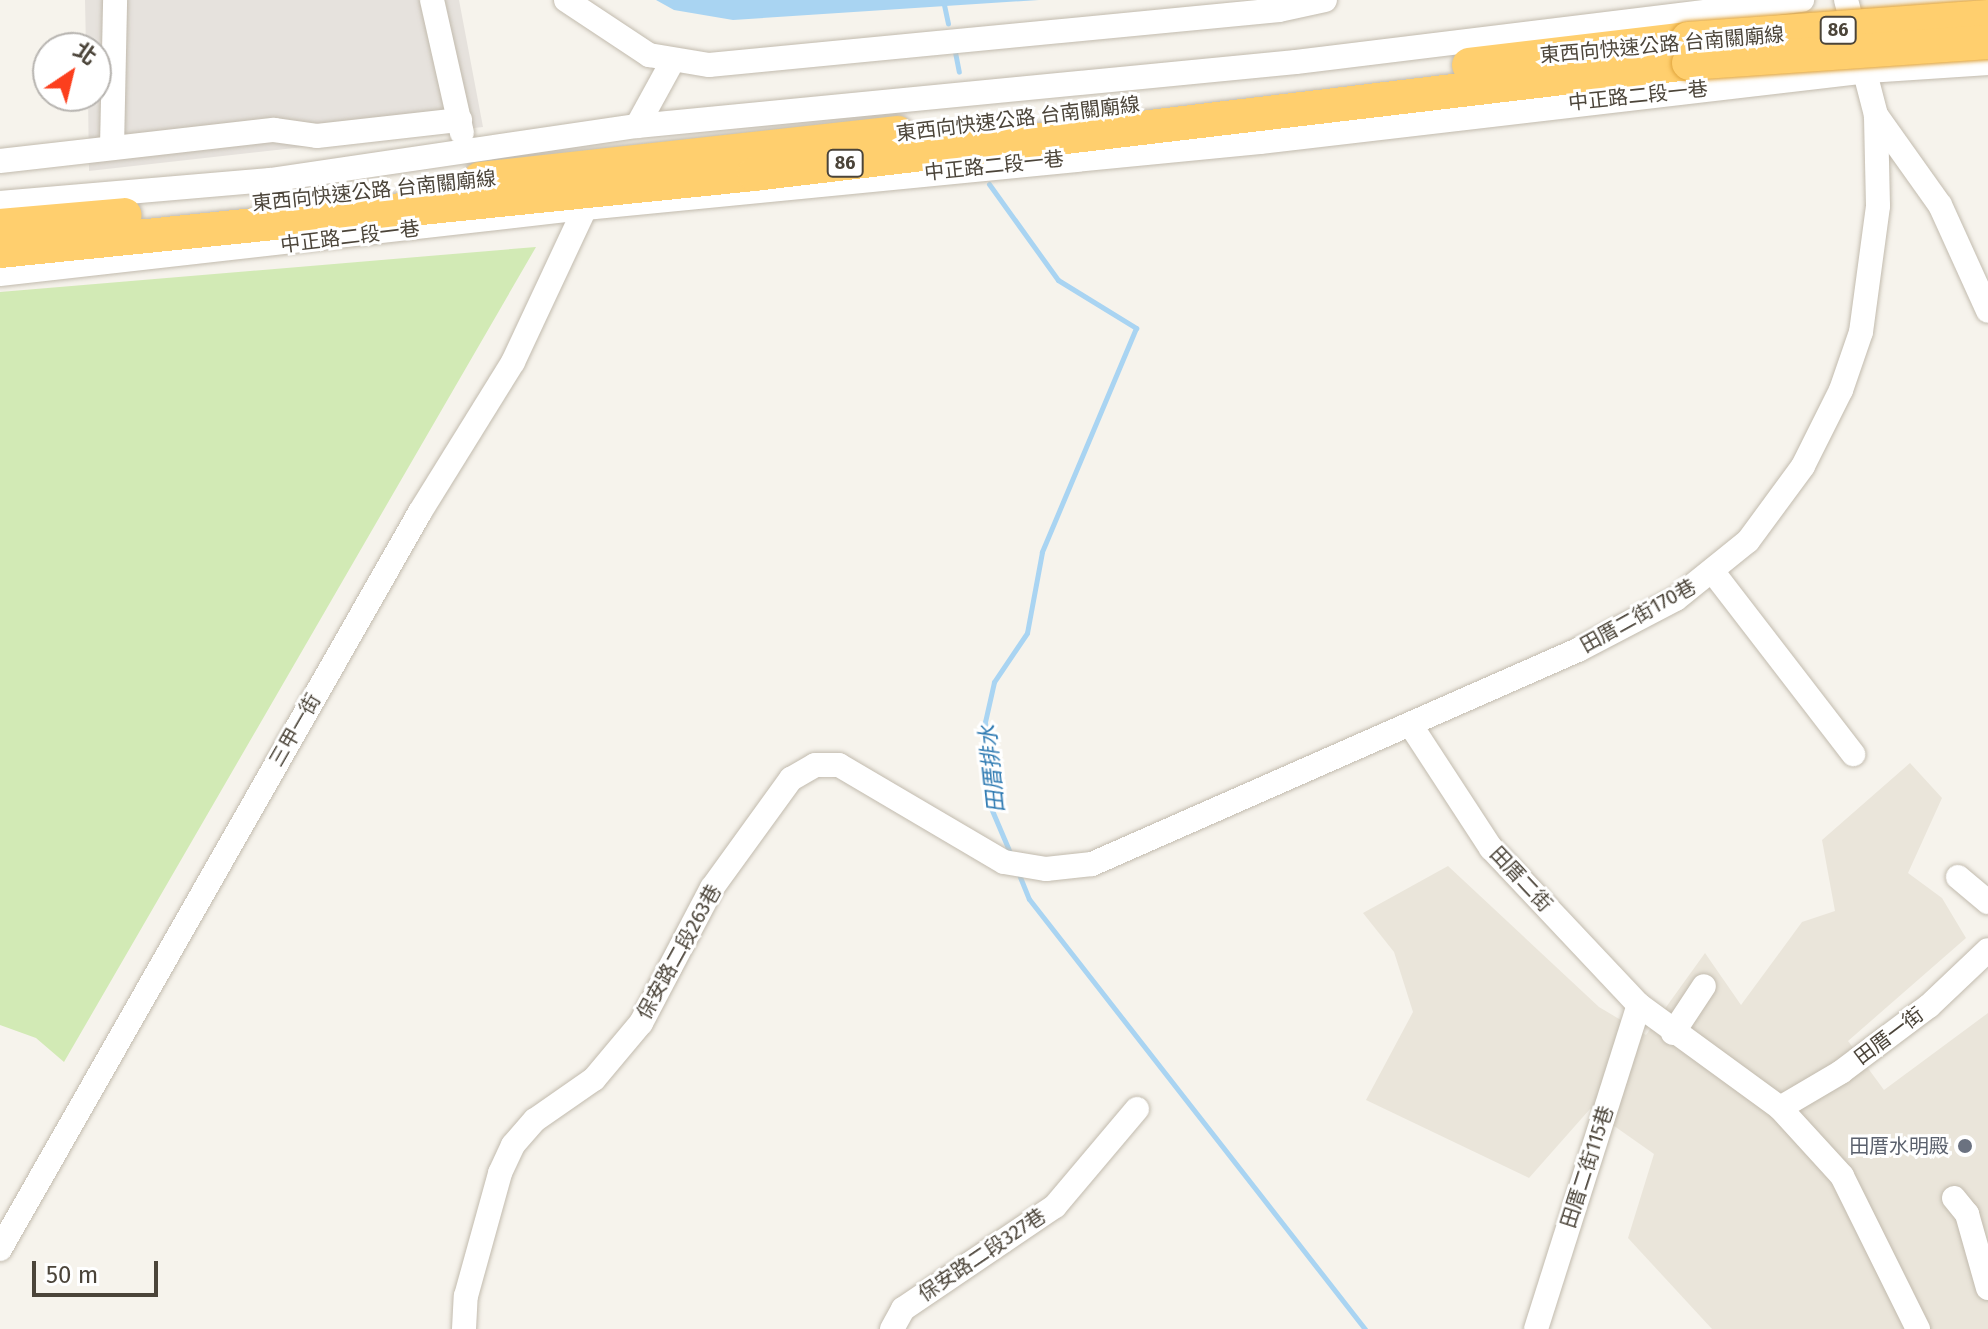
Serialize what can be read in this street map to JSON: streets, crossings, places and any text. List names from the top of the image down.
{
  "streets": {
    "highway": ["86", "東西向快速公路 台南關廟線"],
    "street": [
      "中正路二段一巷",
      "田厝二街170巷",
      "三甲一街",
      "田厝二街",
      "保安路二段263巷",
      "田厝一街",
      "田厝二街115巷",
      "保安路二段327巷"
    ]
  },
  "crossings": [
    ["中正路二段一巷", "田厝二街170巷"],
    ["中正路二段一巷", "三甲一街"],
    ["田厝二街170巷", "田厝二街"],
    ["田厝二街170巷", "保安路二段263巷"],
    ["田厝二街", "保安路二段263巷"],
    ["田厝二街", "田厝一街"],
    ["田厝二街", "田厝二街115巷"]
  ],
  "water": ["田厝排水"],
  "places": ["田厝水明殿"],
  "scale_bar": "50 m",
  "north": "top right"
}
